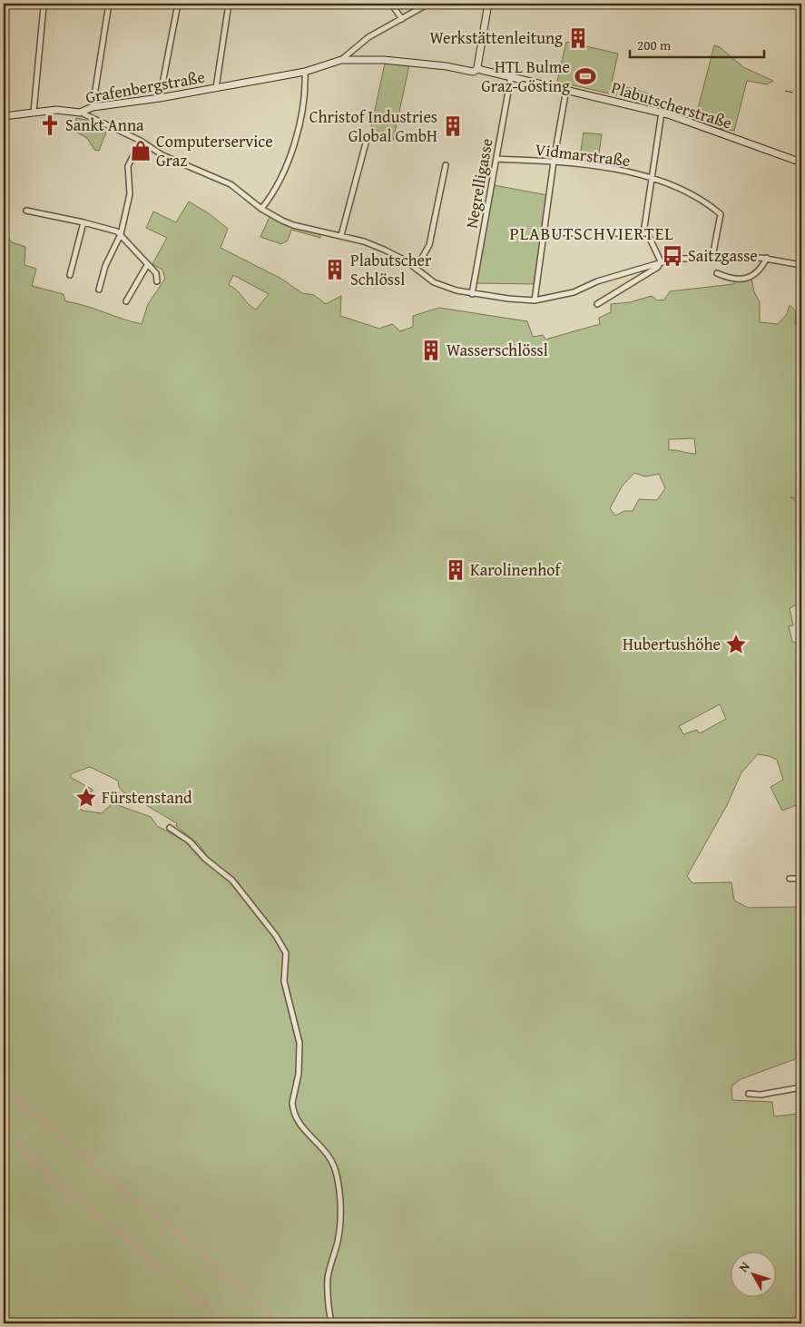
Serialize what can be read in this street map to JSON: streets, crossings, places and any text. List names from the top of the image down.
{
  "streets": {
    "street": [
      "Grafenbergstraße",
      "Plabutscherstraße",
      "Vidmarstraße",
      "Negrelligasse"
    ]
  },
  "crossings": [
    ["Grafenbergstraße", "Plabutscherstraße"],
    ["Plabutscherstraße", "Negrelligasse"],
    ["Vidmarstraße", "Negrelligasse"]
  ],
  "districts": ["PLABUTSCHVIERTEL"],
  "places": {
    "building": [
      "Werkstättenleitung",
      "Christof Industries Global GmbH",
      "Plabutscher Schlössl",
      "Wasserschlössl",
      "Karolinenhof"
    ],
    "sports": ["HTL Bulme Graz-Gösting"],
    "church": ["Sankt Anna"],
    "shop": ["Computerservice Graz"],
    "bus stop": ["Saitzgasse"],
    "place": ["Hubertushöhe", "Fürstenstand"]
  },
  "scale_bar": "200 m",
  "north": "top left"
}
